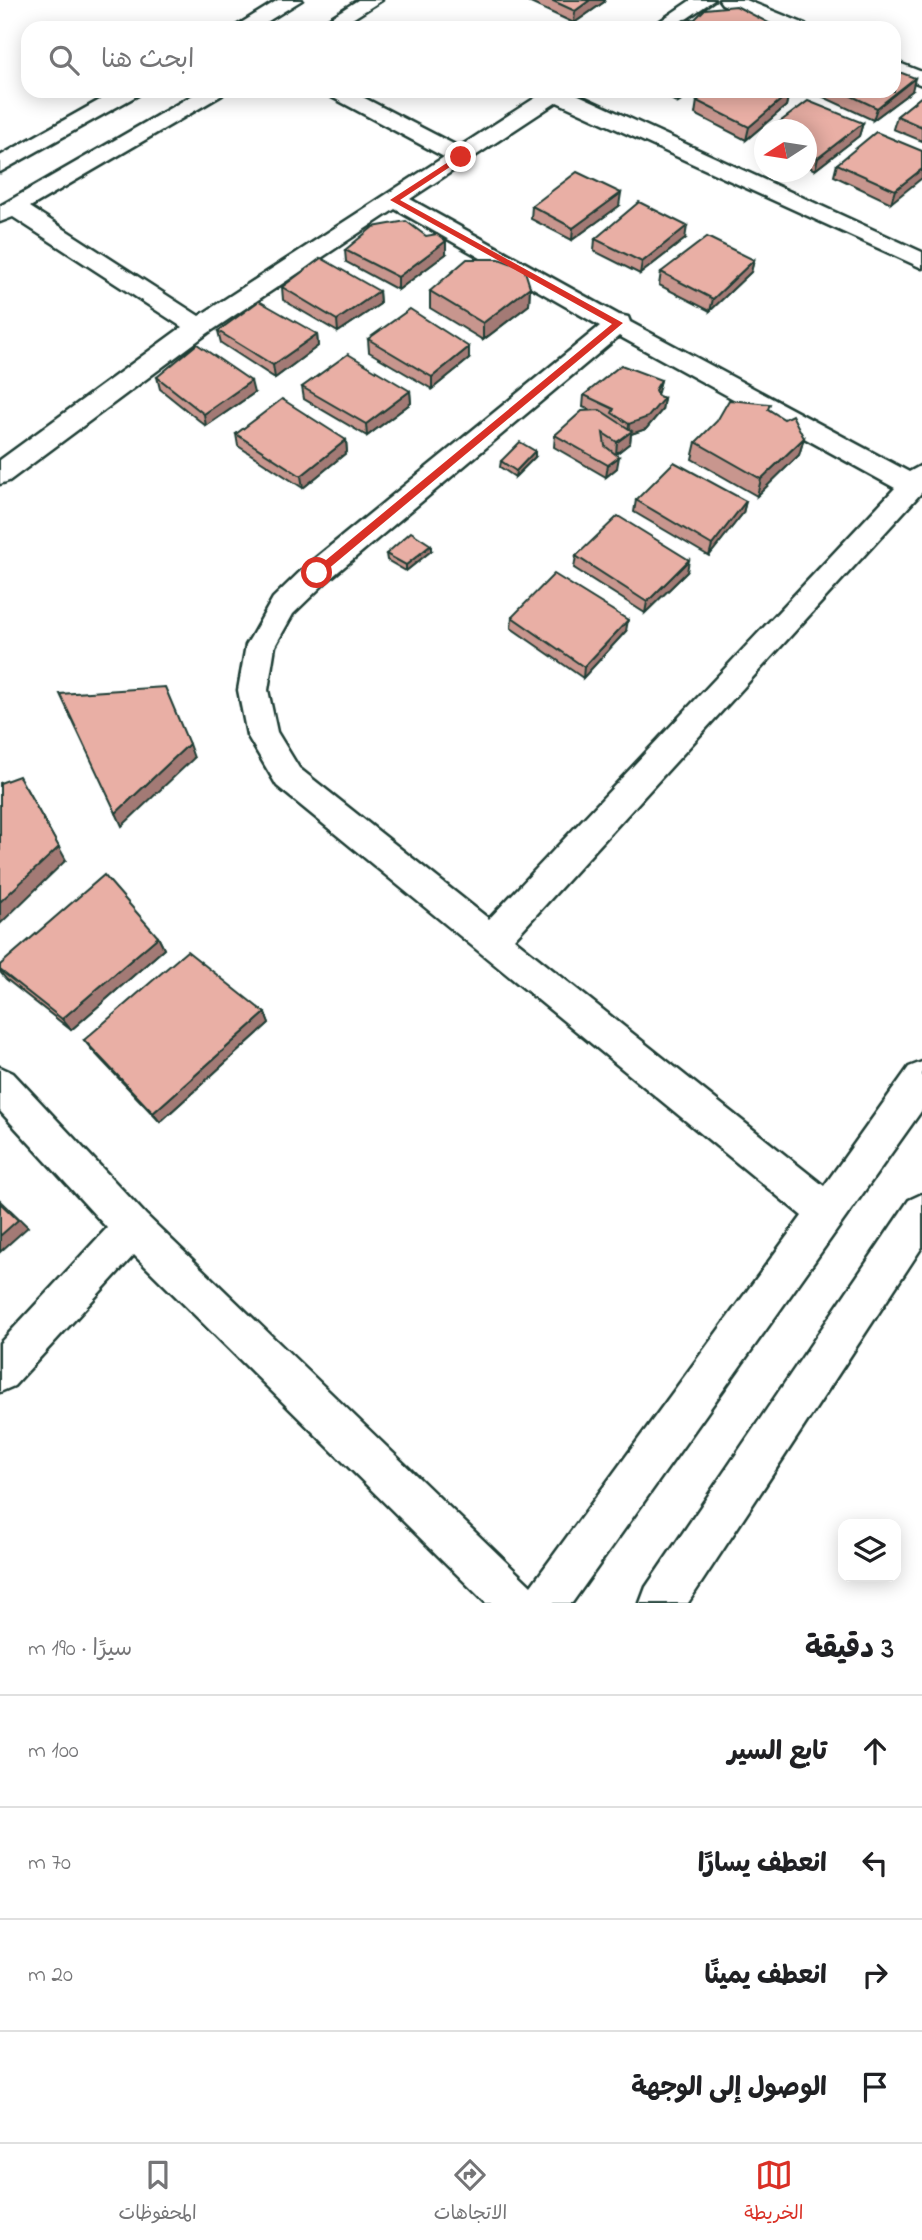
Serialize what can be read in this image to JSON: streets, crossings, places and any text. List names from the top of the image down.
{
  "north": "left",
  "page": {
    "search": "ابحث هنا",
    "heading": ["3 دقيقة", "سيرًا · 190 m"],
    "list": [
      ["تابع السير", "100 m"],
      ["انعطف يسارًا", "70 m"],
      ["انعطف يمينًا", "20 m"],
      "الوصول إلى الوجهة"
    ],
    "nav": ["الخريطة", "الاتجاهات", "المحفوظات"]
  }
}
